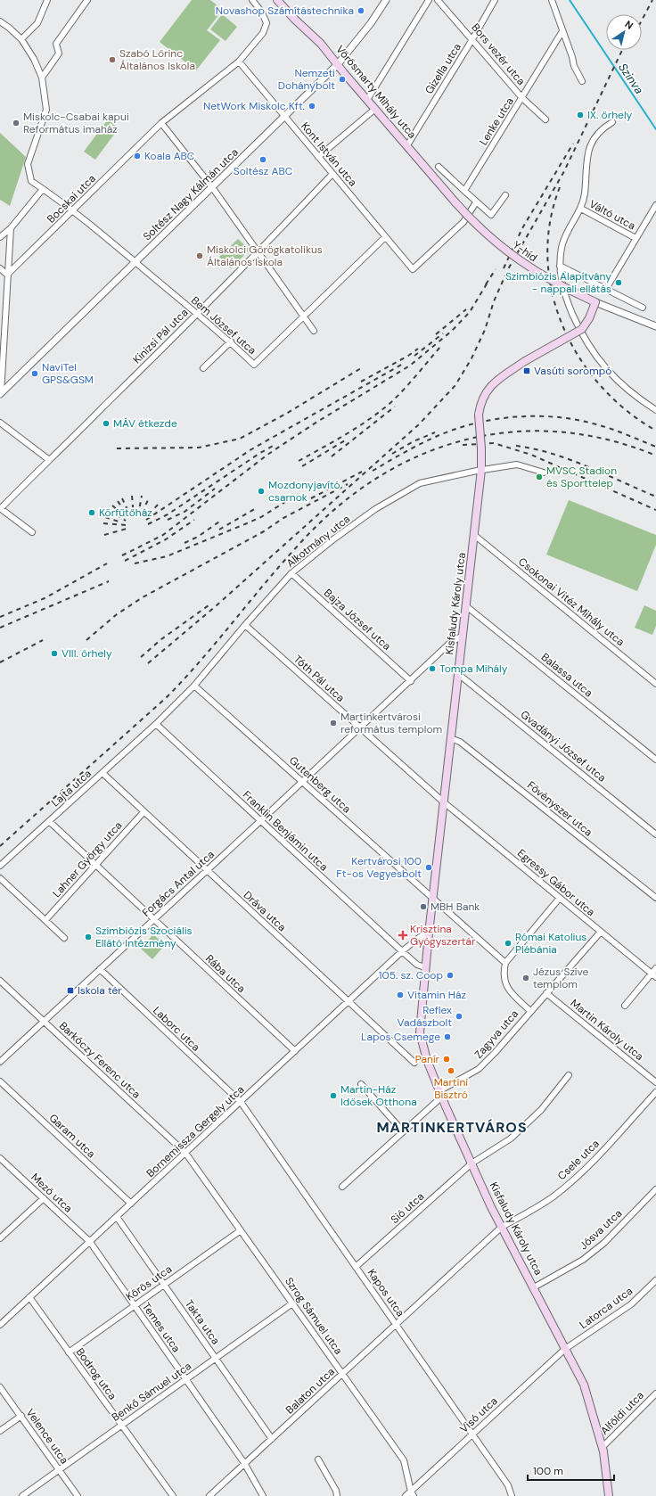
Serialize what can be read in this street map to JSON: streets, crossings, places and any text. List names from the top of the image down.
{
  "streets": {
    "main road": ["Vörösmarty Mihály utca", "Y-híd", "Kisfaludy Károly utca"],
    "street": [
      "Bors vezér utca",
      "Gizella utca",
      "Lenke utca",
      "Kont István utca",
      "Soltész Nagy Kálmán utca",
      "Bocskai utca",
      "Váltó utca",
      "Bem József utca",
      "Kinizsi Pál utca",
      "Alkotmány utca",
      "Csokonai Vitéz Mihály utca",
      "Bajza József utca",
      "Balassa utca",
      "Tóth Pál utca",
      "Gvadányi József utca",
      "Gutenberg utca",
      "Lajta utca",
      "Fövényszer utca",
      "Franklin Benjámin utca",
      "Lahner György utca",
      "Egressy Gábor utca",
      "Forgács Antal utca",
      "Dráva utca",
      "Rába utca",
      "Laborc utca",
      "Martin Károly utca",
      "Zagyva utca",
      "Barkóczy Ferenc utca",
      "Bornemissza Gergely utca",
      "Garam utca",
      "Csele utca",
      "Mező utca",
      "Sió utca",
      "Jósva utca",
      "Körös utca",
      "Kapos utca",
      "Latorca utca",
      "Szrog Sámuel utca",
      "Takta utca",
      "Temes utca",
      "Bodrog utca",
      "Balaton utca",
      "Benkő Sámuel utca",
      "Alföldi utca",
      "Visó utca",
      "Velence utca"
    ]
  },
  "crossings": [
    ["Bors vezér utca", "Gizella utca"],
    ["Bors vezér utca", "Lenke utca"],
    ["Gizella utca", "Vörösmarty Mihály utca"],
    ["Vörösmarty Mihály utca", "Soltész Nagy Kálmán utca"],
    ["Vörösmarty Mihály utca", "Y-híd"],
    ["Kont István utca", "Soltész Nagy Kálmán utca"],
    ["Kont István utca", "Bocskai utca"],
    ["Kont István utca", "Bem József utca"],
    ["Kont István utca", "Kinizsi Pál utca"],
    ["Soltész Nagy Kálmán utca", "Bem József utca"],
    ["Bocskai utca", "Bem József utca"],
    ["Y-híd", "Kisfaludy Károly utca"],
    ["Bem József utca", "Kinizsi Pál utca"],
    ["Alkotmány utca", "Kisfaludy Károly utca"],
    ["Alkotmány utca", "Bajza József utca"],
    ["Alkotmány utca", "Tóth Pál utca"],
    ["Alkotmány utca", "Gutenberg utca"],
    ["Alkotmány utca", "Lajta utca"],
    ["Alkotmány utca", "Franklin Benjámin utca"],
    ["Csokonai Vitéz Mihály utca", "Kisfaludy Károly utca"],
    ["Kisfaludy Károly utca", "Balassa utca"],
    ["Kisfaludy Károly utca", "Tóth Pál utca"],
    ["Kisfaludy Károly utca", "Gvadányi József utca"],
    ["Kisfaludy Károly utca", "Gutenberg utca"],
    ["Kisfaludy Károly utca", "Fövényszer utca"],
    ["Kisfaludy Károly utca", "Egressy Gábor utca"],
    ["Kisfaludy Károly utca", "Forgács Antal utca"],
    ["Kisfaludy Károly utca", "Zagyva utca"],
    ["Kisfaludy Károly utca", "Csele utca"],
    ["Kisfaludy Károly utca", "Sió utca"],
    ["Kisfaludy Károly utca", "Jósva utca"],
    ["Kisfaludy Károly utca", "Latorca utca"],
    ["Kisfaludy Károly utca", "Balaton utca"],
    ["Kisfaludy Károly utca", "Alföldi utca"],
    ["Kisfaludy Károly utca", "Visó utca"],
    ["Bajza József utca", "Forgács Antal utca"],
    ["Tóth Pál utca", "Egressy Gábor utca"],
    ["Tóth Pál utca", "Forgács Antal utca"],
    ["Gutenberg utca", "Forgács Antal utca"],
    ["Lajta utca", "Franklin Benjámin utca"],
    ["Lajta utca", "Dráva utca"],
    ["Lajta utca", "Rába utca"],
    ["Franklin Benjámin utca", "Forgács Antal utca"],
    ["Franklin Benjámin utca", "Bornemissza Gergely utca"],
    ["Lahner György utca", "Dráva utca"],
    ["Lahner György utca", "Rába utca"],
    ["Egressy Gábor utca", "Zagyva utca"],
    ["Forgács Antal utca", "Dráva utca"],
    ["Forgács Antal utca", "Rába utca"],
    ["Forgács Antal utca", "Laborc utca"],
    ["Forgács Antal utca", "Barkóczy Ferenc utca"],
    ["Dráva utca", "Bornemissza Gergely utca"],
    ["Rába utca", "Bornemissza Gergely utca"],
    ["Laborc utca", "Bornemissza Gergely utca"],
    ["Laborc utca", "Kapos utca"],
    ["Martin Károly utca", "Zagyva utca"],
    ["Barkóczy Ferenc utca", "Bornemissza Gergely utca"],
    ["Barkóczy Ferenc utca", "Szrog Sámuel utca"],
    ["Bornemissza Gergely utca", "Garam utca"],
    ["Bornemissza Gergely utca", "Mező utca"],
    ["Bornemissza Gergely utca", "Kapos utca"],
    ["Bornemissza Gergely utca", "Szrog Sámuel utca"],
    ["Bornemissza Gergely utca", "Takta utca"],
    ["Bornemissza Gergely utca", "Temes utca"],
    ["Bornemissza Gergely utca", "Bodrog utca"],
    ["Csele utca", "Balaton utca"],
    ["Mező utca", "Temes utca"],
    ["Sió utca", "Kapos utca"],
    ["Körös utca", "Szrog Sámuel utca"],
    ["Körös utca", "Takta utca"],
    ["Körös utca", "Temes utca"],
    ["Körös utca", "Bodrog utca"],
    ["Kapos utca", "Balaton utca"],
    ["Kapos utca", "Visó utca"],
    ["Latorca utca", "Visó utca"],
    ["Szrog Sámuel utca", "Balaton utca"],
    ["Szrog Sámuel utca", "Benkő Sámuel utca"],
    ["Szrog Sámuel utca", "Visó utca"],
    ["Takta utca", "Balaton utca"],
    ["Takta utca", "Benkő Sámuel utca"],
    ["Temes utca", "Balaton utca"],
    ["Temes utca", "Benkő Sámuel utca"],
    ["Bodrog utca", "Benkő Sámuel utca"],
    ["Benkő Sámuel utca", "Velence utca"]
  ],
  "districts": ["MARTINKERTVÁROS"],
  "water": ["Szinva"],
  "places": {
    "other": [
      "Novashop Számítástechnika",
      "Szabó Lőrinc Általános Iskola",
      "Nemzeti Dohánybolt",
      "NetWork Miskolc Kft.",
      "IX. őrhely",
      "Miskolc-Csabai kapui Református imaház",
      "Koala ABC",
      "Soltész ABC",
      "Miskolci Görögkatolikus Általános Iskola",
      "Szimbiózis Alapítvány - nappali ellátás",
      "NaviTel GPS&GSM",
      "MÁV étkezde",
      "MVSC Stadion és Sporttelep",
      "Mozdonyjavító csarnok",
      "Körfűtőház",
      "VIII. őrhely",
      "Tompa Mihály",
      "Martinkertvárosi református templom",
      "Kertvárosi 100 Ft-os Vegyesbolt",
      "MBH Bank",
      "Szimbiózis Szociális Ellátó Intézmény",
      "Római Katolius Plébánia",
      "105. sz. Coop",
      "Jézus Szíve templom",
      "Vitamin Ház",
      "Reflex Vadászbolt",
      "Lapos Csemege",
      "Panír",
      "Martini Bisztró",
      "Martin-Ház Idősek Otthona"
    ],
    "transit": ["Vasúti sorompó", "Iskola tér"],
    "health": ["Krisztina Gyógyszertár"]
  },
  "scale_bar": "100 m",
  "north": "top right"
}
